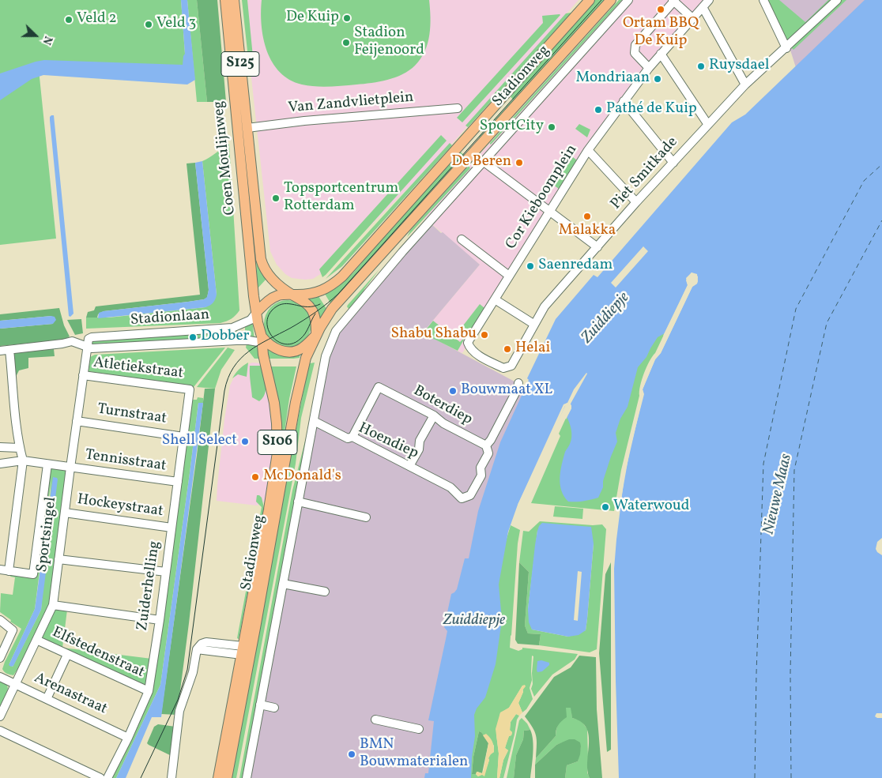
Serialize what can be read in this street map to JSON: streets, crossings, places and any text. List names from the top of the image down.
{
  "streets": {
    "main road": [
      "S125",
      "Stadionweg",
      "Coen Moulijnweg",
      "S106"
    ],
    "street": [
      "Van Zandvlietplein",
      "Piet Smitkade",
      "Cor Kieboomplein",
      "Stadionlaan",
      "Atletiekstraat",
      "Boterdiep",
      "Turnstraat",
      "Hoendiep",
      "Tennisstraat",
      "Hockeystraat",
      "Sportsingel",
      "Zuiderhelling",
      "Elfstedenstraat",
      "Arenastraat"
    ]
  },
  "crossings": [
    ["Stadionweg", "Coen Moulijnweg"],
    ["Stadionweg", "Stadionlaan"],
    ["Van Zandvlietplein", "Coen Moulijnweg"],
    ["Coen Moulijnweg", "Stadionlaan"],
    ["Piet Smitkade", "Cor Kieboomplein"],
    ["Stadionlaan", "Sportsingel"],
    ["Atletiekstraat", "Sportsingel"],
    ["Atletiekstraat", "Zuiderhelling"],
    ["Boterdiep", "Hoendiep"],
    ["Turnstraat", "Sportsingel"],
    ["Turnstraat", "Zuiderhelling"],
    ["Tennisstraat", "Sportsingel"],
    ["Tennisstraat", "Zuiderhelling"],
    ["Hockeystraat", "Sportsingel"],
    ["Hockeystraat", "Zuiderhelling"],
    ["Sportsingel", "Elfstedenstraat"],
    ["Sportsingel", "Arenastraat"],
    ["Zuiderhelling", "Elfstedenstraat"],
    ["Zuiderhelling", "Arenastraat"]
  ],
  "water": ["Zuiddiepje", "Nieuwe Maas"],
  "places": [
    "Ortam BBQ De Kuip",
    "De Kuip",
    "Veld 2",
    "Veld 3",
    "Stadion Feijenoord",
    "Ruysdael",
    "Mondriaan",
    "Pathé de Kuip",
    "SportCity",
    "De Beren",
    "Topsportcentrum Rotterdam",
    "Malakka",
    "Saenredam",
    "Shabu Shabu",
    "Dobber",
    "Helai",
    "Bouwmaat XL",
    "Shell Select",
    "McDonald's",
    "Waterwoud",
    "BMN Bouwmaterialen"
  ],
  "north": "right"
}
